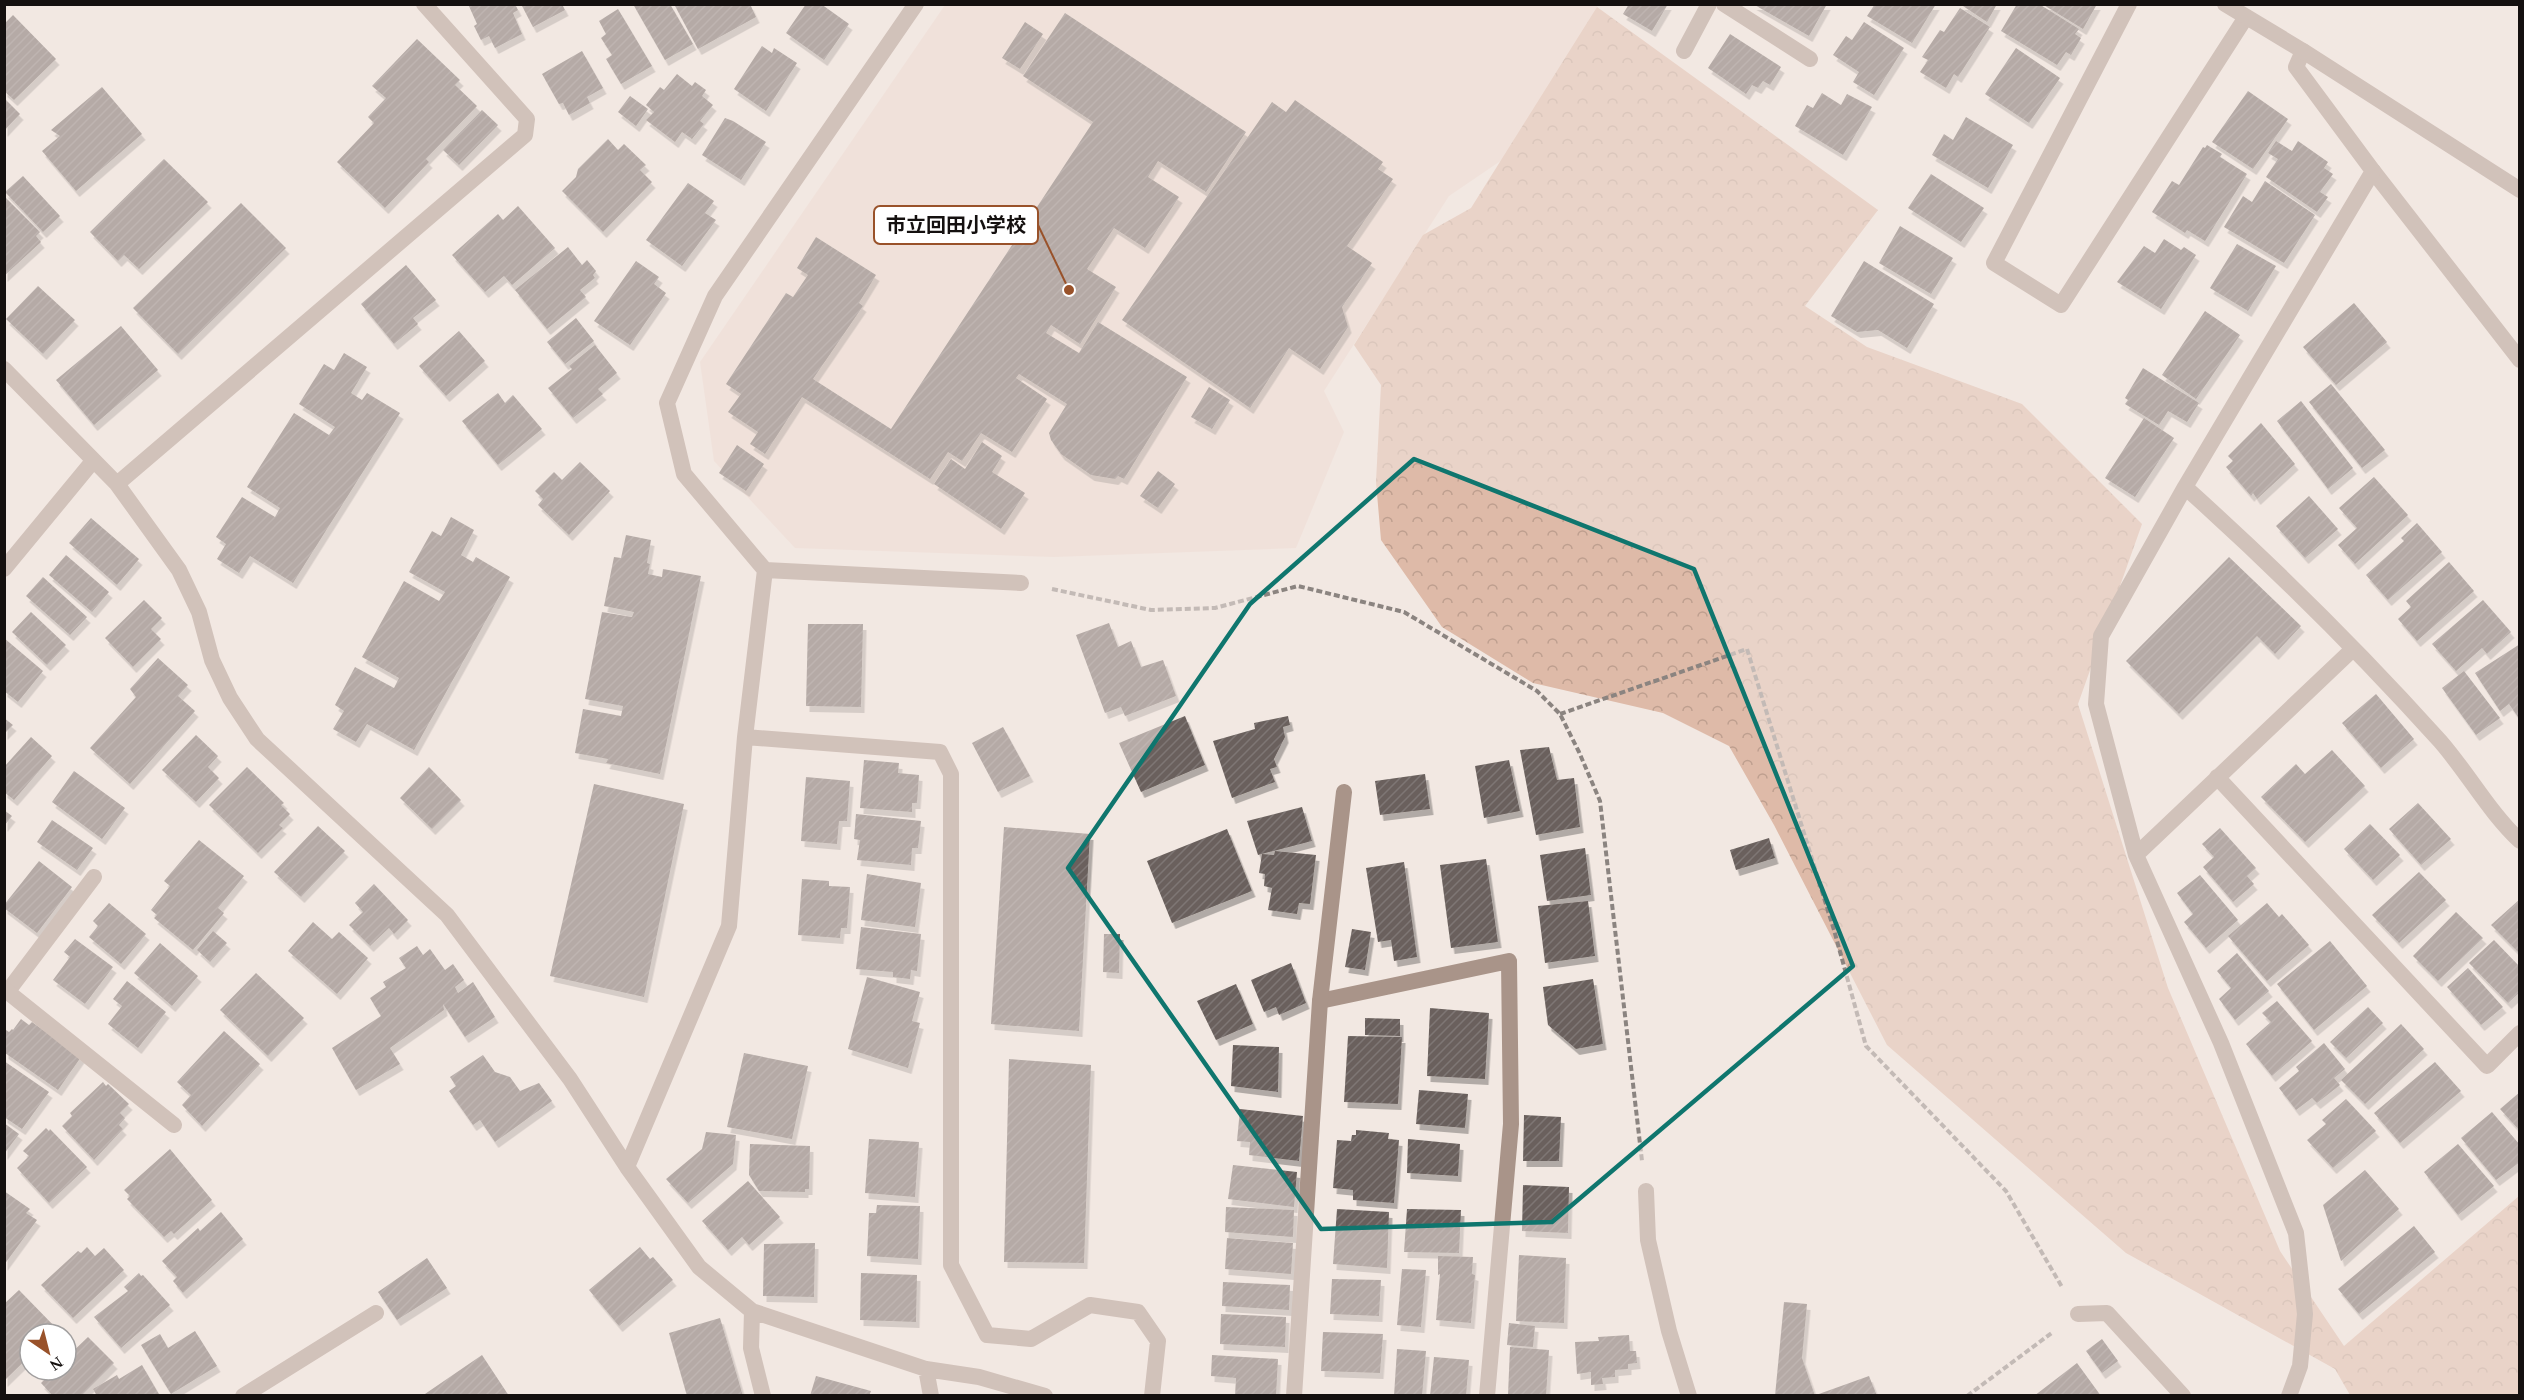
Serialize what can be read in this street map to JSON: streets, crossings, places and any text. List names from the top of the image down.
{
  "places": ["市立回田小学校"],
  "north": "bottom right"
}
